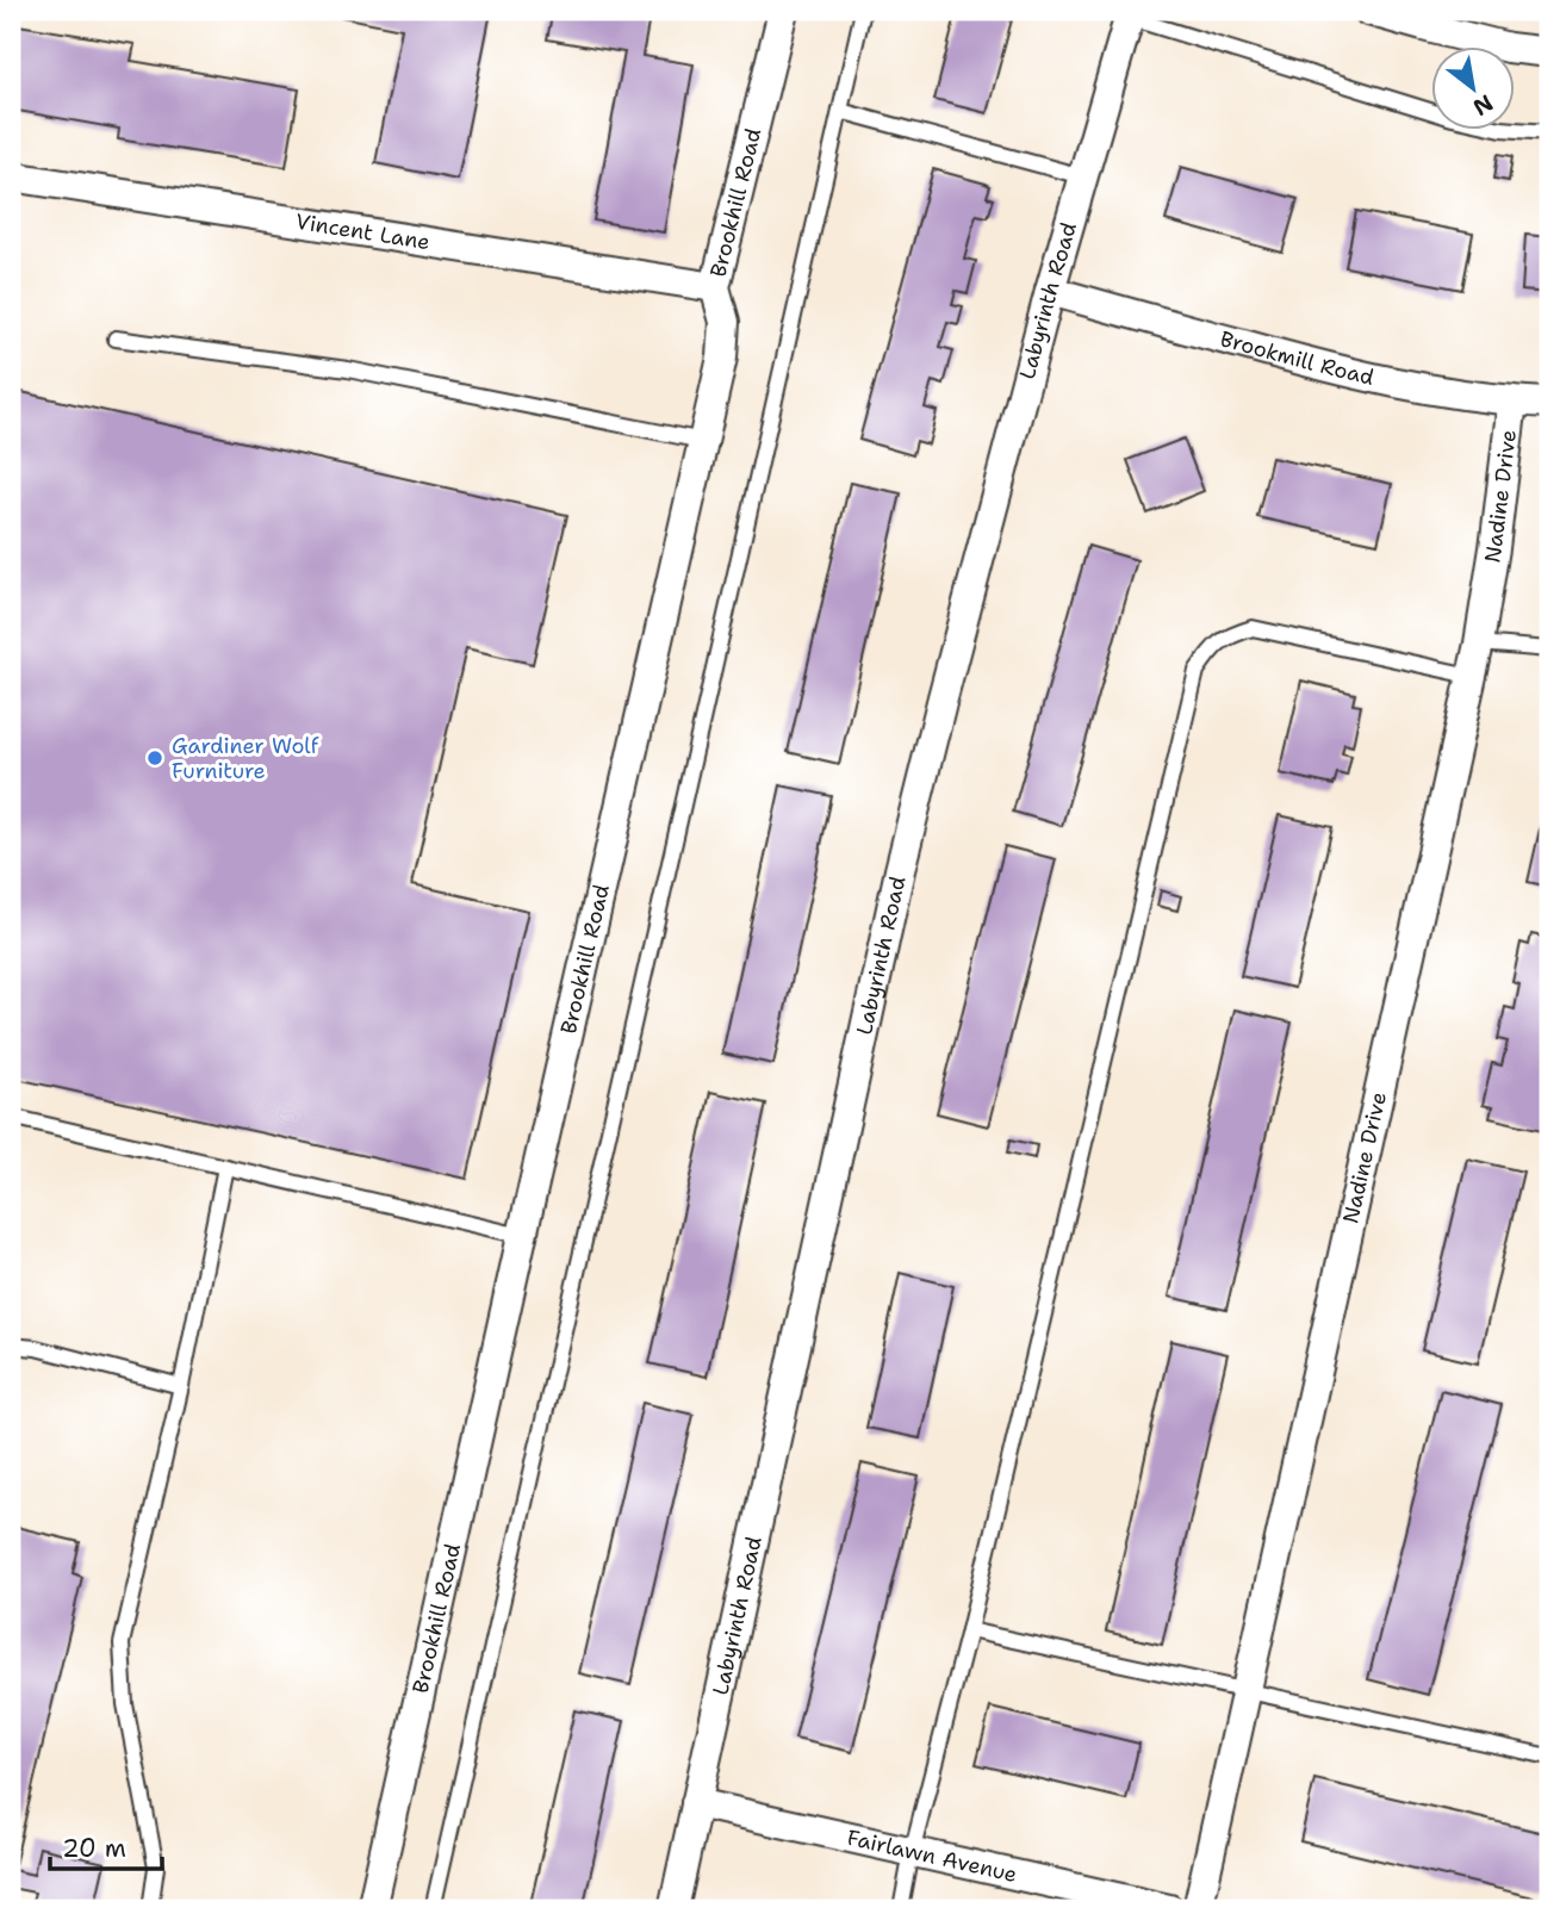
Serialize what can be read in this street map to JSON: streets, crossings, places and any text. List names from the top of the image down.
{
  "streets": {
    "street": [
      "Brookhill Road",
      "Vincent Lane",
      "Labyrinth Road",
      "Brookmill Road",
      "Nadine Drive",
      "Fairlawn Avenue"
    ]
  },
  "crossings": [
    ["Brookhill Road", "Vincent Lane"],
    ["Labyrinth Road", "Brookmill Road"],
    ["Labyrinth Road", "Fairlawn Avenue"],
    ["Brookmill Road", "Nadine Drive"]
  ],
  "places": ["Gardiner Wolf Furniture"],
  "scale_bar": "20 m",
  "north": "bottom right"
}
